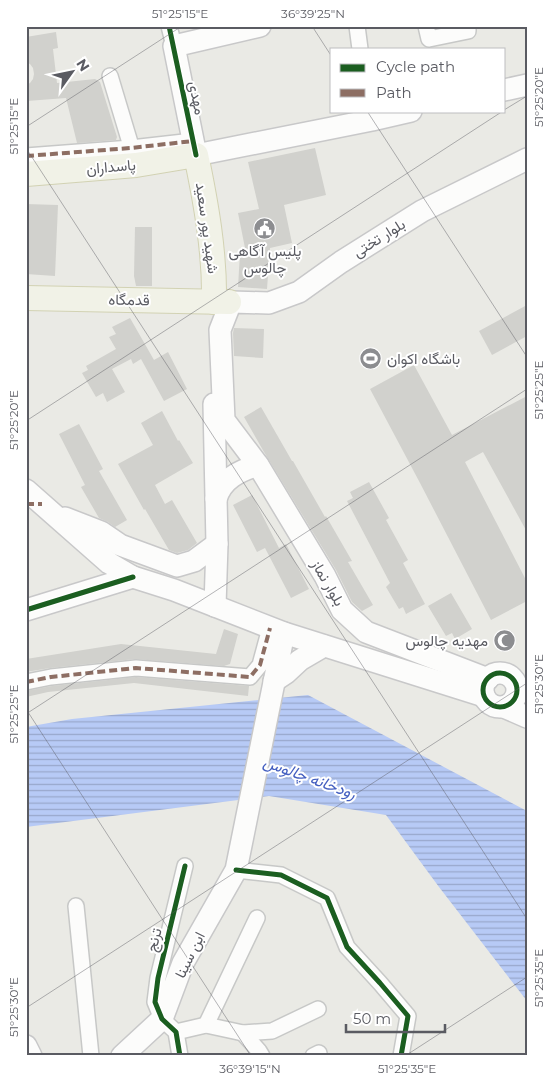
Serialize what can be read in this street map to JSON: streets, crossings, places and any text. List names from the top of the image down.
{
  "streets": {
    "main road": [
      "مهدی",
      "پاسداران",
      "شهید پور سعید",
      "بلوار تختی",
      "قدمگاه",
      "بلوار نماز",
      "ابن سینا"
    ],
    "street": ["ترنج"]
  },
  "crossings": [
    ["مهدی", "پاسداران"],
    ["مهدی", "شهید پور سعید"],
    ["پاسداران", "شهید پور سعید"],
    ["شهید پور سعید", "بلوار تختی"],
    ["شهید پور سعید", "قدمگاه"],
    ["شهید پور سعید", "بلوار نماز"],
    ["بلوار تختی", "قدمگاه"],
    ["بلوار تختی", "بلوار نماز"],
    ["قدمگاه", "بلوار نماز"],
    ["ترنج", "ابن سینا"]
  ],
  "water": ["رودخانه چالوس"],
  "places": {
    "public building": ["پلیس آگاهی چالوس"],
    "sports": ["باشگاه اکوان"],
    "mosque": ["مهدیه چالوس"]
  },
  "legend": ["Cycle path", "Path"],
  "scale_bar": "50 m",
  "north": "top right",
  "coordinates": [
    "51°25'15\"E",
    "36°39'25\"N",
    "51°25'20\"E",
    "51°25'25\"E",
    "51°25'30\"E",
    "51°25'35\"E",
    "36°39'15\"N"
  ]
}
